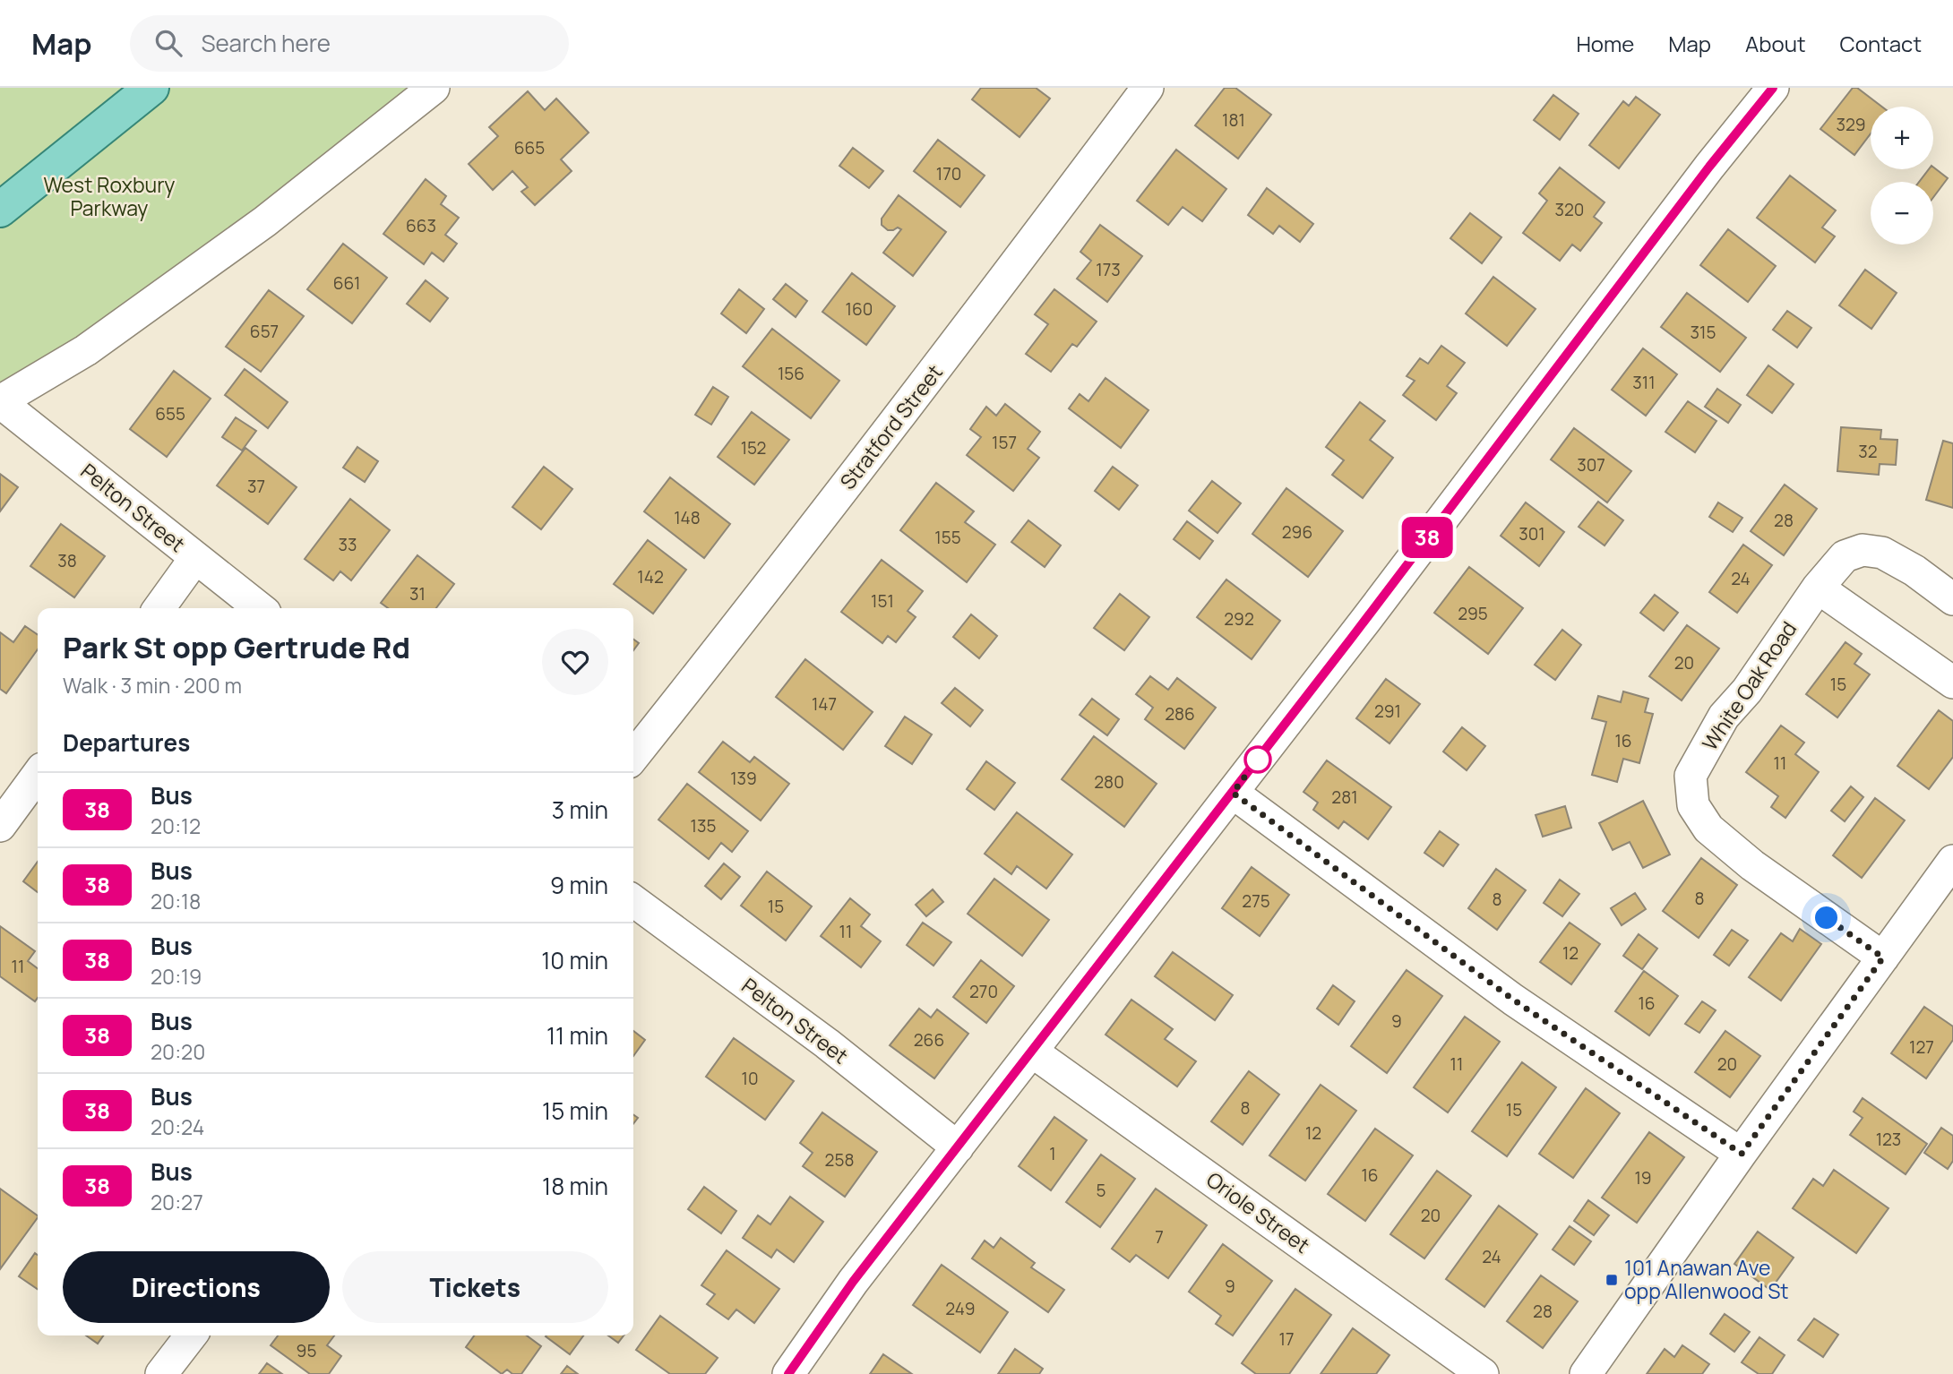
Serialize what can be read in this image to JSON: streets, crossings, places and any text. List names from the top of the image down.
{
  "streets": {
    "street": [
      "Stratford Street",
      "Pelton Street",
      "White Oak Road",
      "Oriole Street"
    ]
  },
  "parks": ["West Roxbury Parkway"],
  "places": {
    "transit": ["101 Anawan Ave opp Allenwood St"]
  },
  "lines": ["bus line 38"],
  "house_numbers": [
    "181",
    "329",
    "665",
    "170",
    "320",
    "663",
    "173",
    "661",
    "160",
    "657",
    "315",
    "156",
    "311",
    "655",
    "157",
    "152",
    "32",
    "307",
    "37",
    "148",
    "28",
    "296",
    "301",
    "155",
    "33",
    "38",
    "142",
    "24",
    "31",
    "151",
    "295",
    "292",
    "20",
    "15",
    "147",
    "291",
    "286",
    "16",
    "11",
    "139",
    "280",
    "281",
    "135",
    "8",
    "8",
    "275",
    "15",
    "11",
    "12",
    "11",
    "270",
    "16",
    "9",
    "266",
    "127",
    "11",
    "20",
    "10",
    "8",
    "15",
    "12",
    "123",
    "1",
    "258",
    "16",
    "19",
    "5",
    "20",
    "7",
    "24",
    "9",
    "249",
    "28",
    "17",
    "95"
  ],
  "page": {
    "header": "Map",
    "search": "Search here",
    "nav": [
      "Home",
      "Map",
      "About",
      "Contact"
    ],
    "on_map": "38",
    "map_buttons": ["+", "−"],
    "heading": [
      ["Park St opp Gertrude Rd", "Walk · 3 min · 200 m"],
      "Departures"
    ],
    "list": [
      {
        "mark": "38",
        "name": "Bus",
        "note": "20:12",
        "value": "3 min"
      },
      {
        "mark": "38",
        "name": "Bus",
        "note": "20:18",
        "value": "9 min"
      },
      {
        "mark": "38",
        "name": "Bus",
        "note": "20:19",
        "value": "10 min"
      },
      {
        "mark": "38",
        "name": "Bus",
        "note": "20:20",
        "value": "11 min"
      },
      {
        "mark": "38",
        "name": "Bus",
        "note": "20:24",
        "value": "15 min"
      },
      {
        "mark": "38",
        "name": "Bus",
        "note": "20:27",
        "value": "18 min"
      }
    ],
    "buttons": ["Directions", "Tickets"]
  }
}
